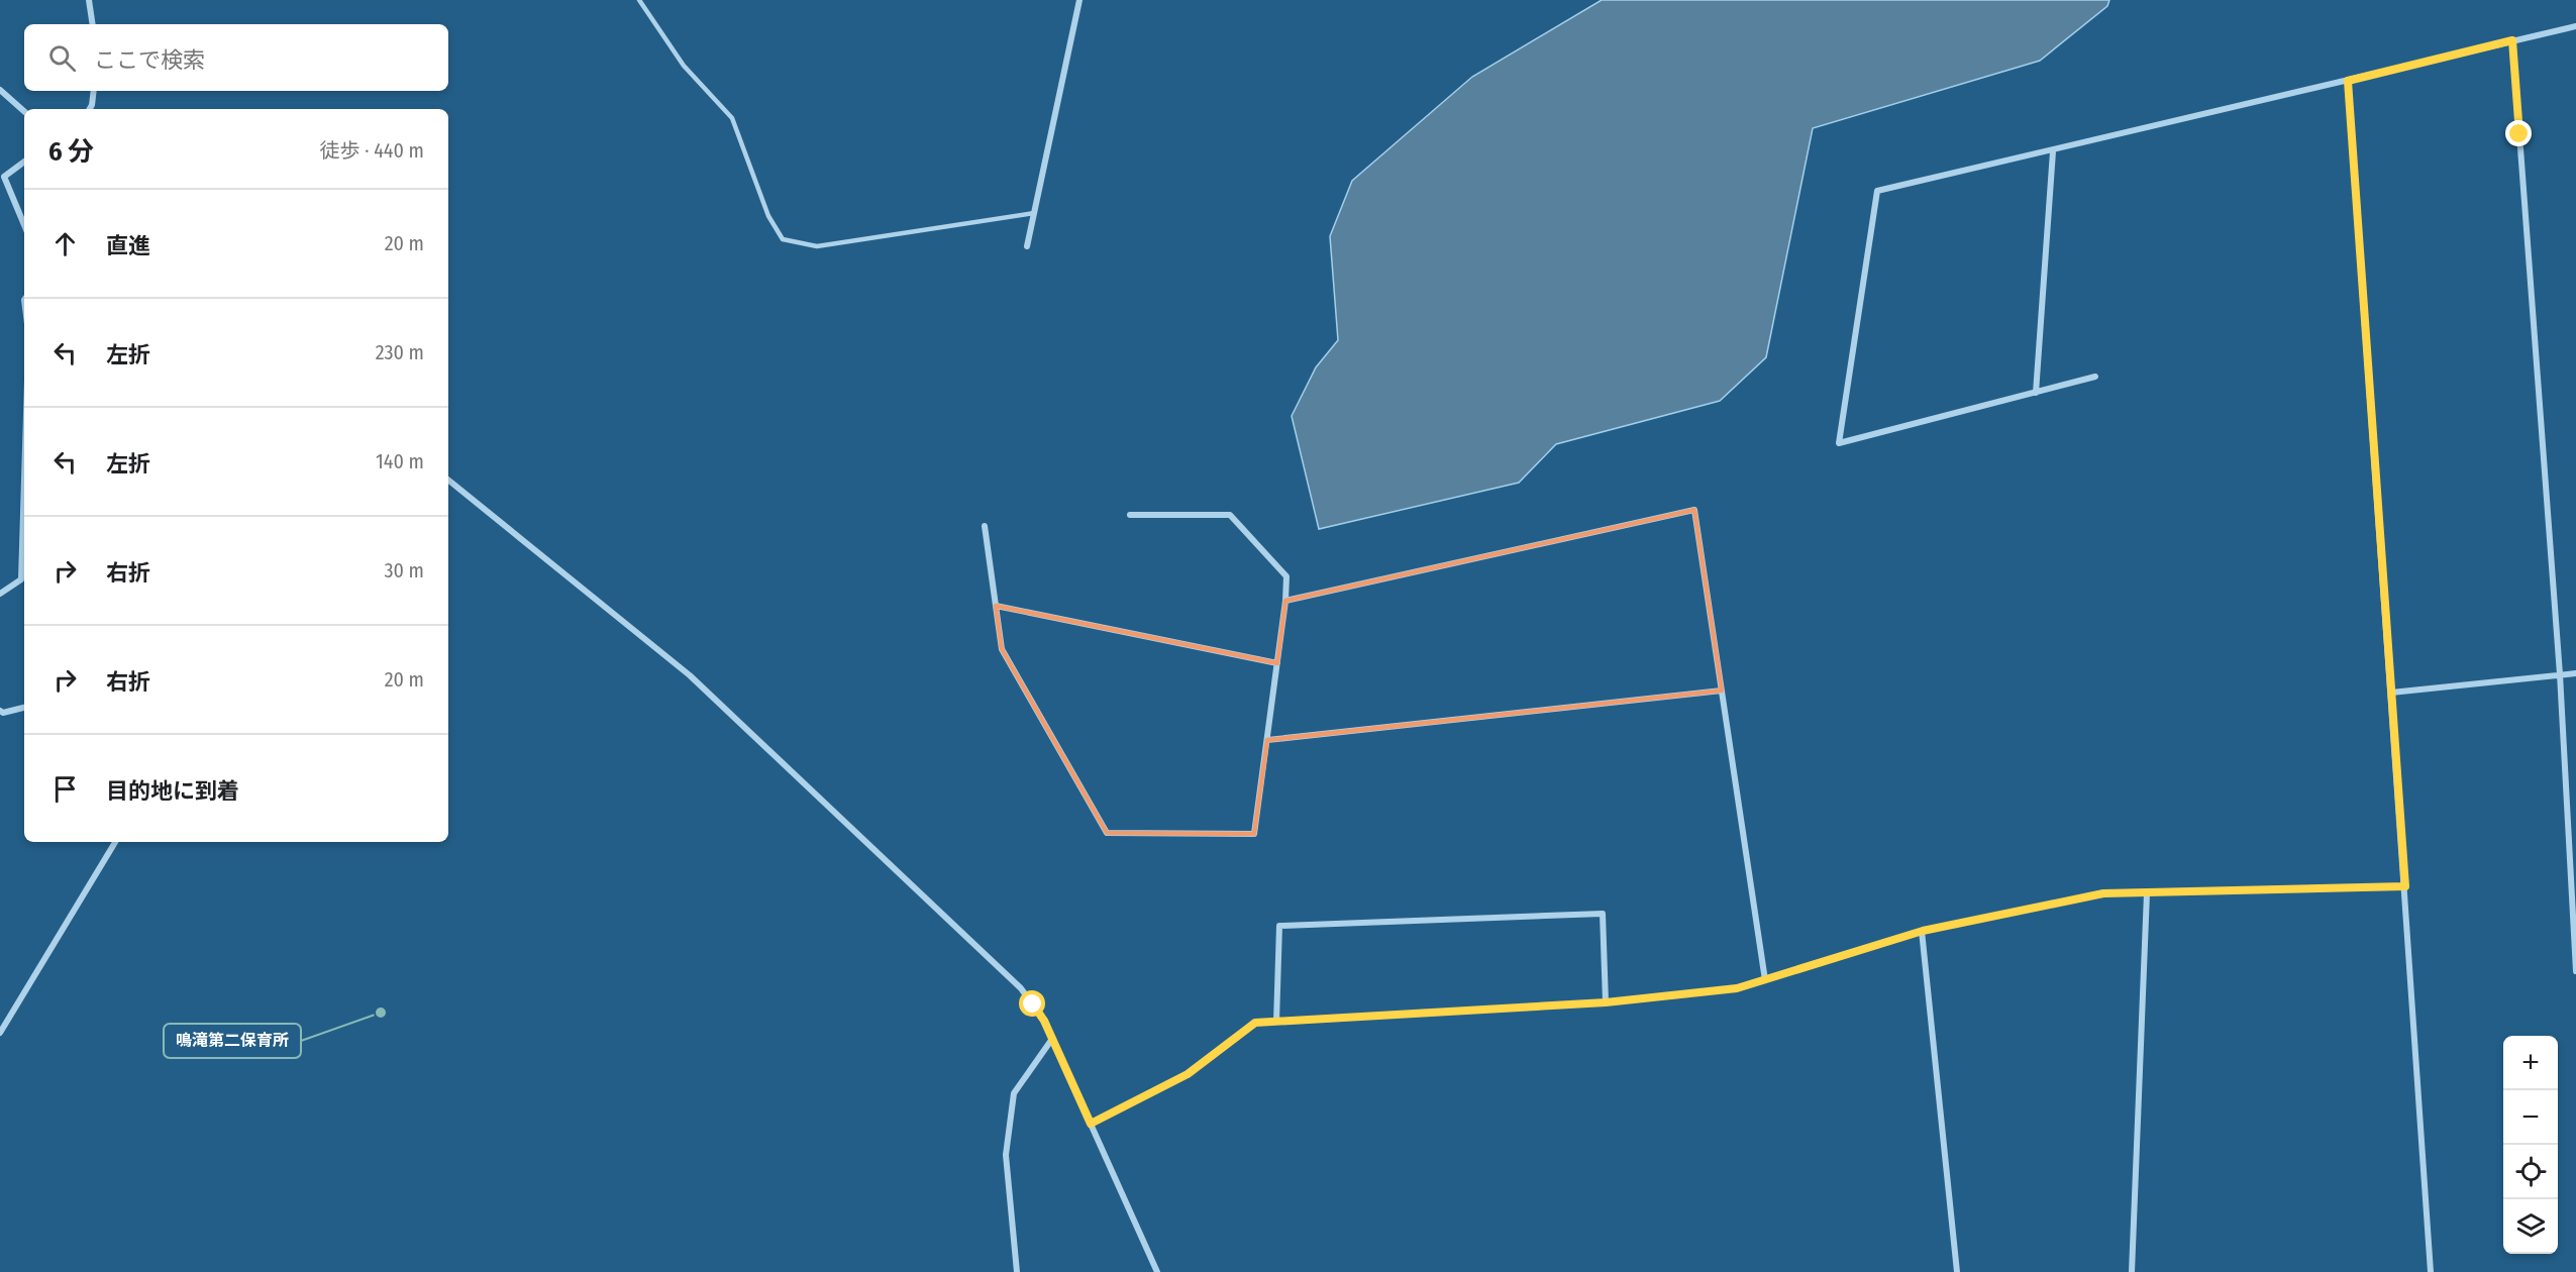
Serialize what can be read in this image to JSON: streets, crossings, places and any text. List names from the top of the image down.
{
  "places": ["鳴滝第二保育所"],
  "page": {
    "search": "ここで検索",
    "heading": ["6 分", "徒歩 · 440 m"],
    "list": [
      ["直進", "20 m"],
      ["左折", "230 m"],
      ["左折", "140 m"],
      ["右折", "30 m"],
      ["右折", "20 m"],
      "目的地に到着"
    ],
    "map_buttons": ["+", "−"]
  }
}
